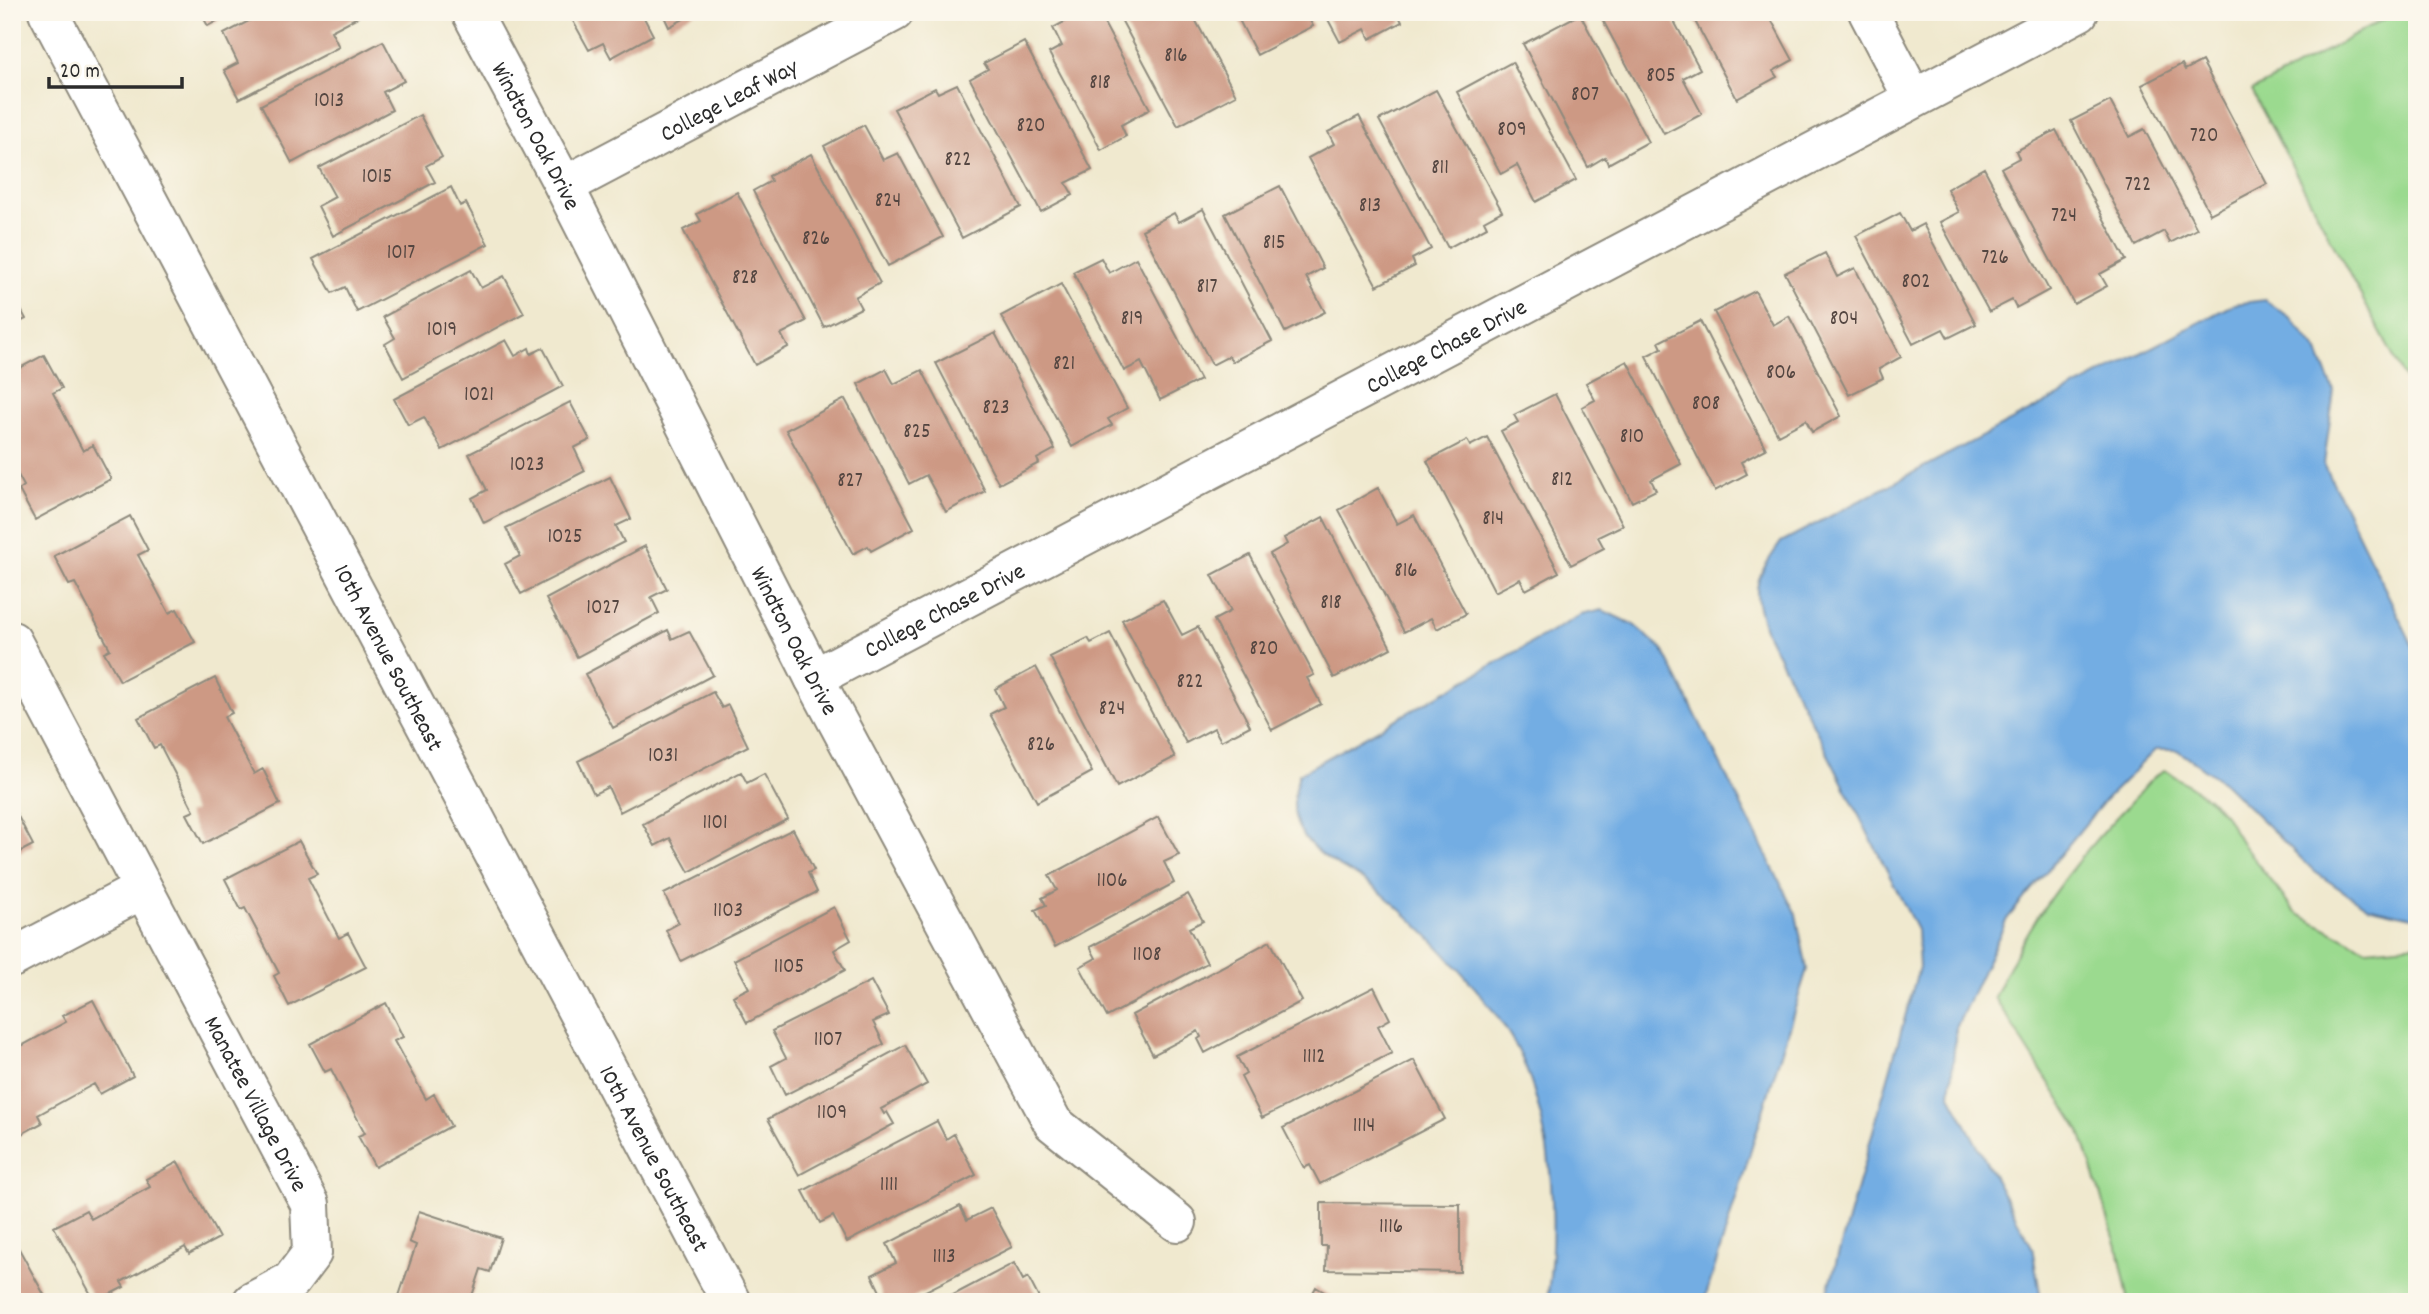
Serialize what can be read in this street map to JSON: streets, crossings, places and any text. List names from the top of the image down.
{
  "streets": {
    "street": [
      "College Leaf Way",
      "Windton Oak Drive",
      "College Chase Drive",
      "10th Avenue Southeast",
      "Manatee Village Drive"
    ]
  },
  "crossings": [
    ["College Leaf Way", "Windton Oak Drive"],
    ["Windton Oak Drive", "College Chase Drive"]
  ],
  "house_numbers": [
    "816",
    "805",
    "818",
    "807",
    "1013",
    "820",
    "809",
    "720",
    "822",
    "811",
    "1015",
    "722",
    "824",
    "813",
    "724",
    "826",
    "815",
    "1017",
    "726",
    "828",
    "802",
    "817",
    "819",
    "804",
    "1019",
    "821",
    "806",
    "1021",
    "808",
    "823",
    "825",
    "810",
    "1023",
    "812",
    "827",
    "814",
    "1025",
    "816",
    "818",
    "1027",
    "820",
    "822",
    "824",
    "826",
    "1031",
    "1101",
    "1106",
    "1103",
    "1108",
    "1105",
    "1107",
    "1112",
    "1109",
    "1114",
    "1111",
    "1116",
    "1113"
  ],
  "scale_bar": "20 m"
}
